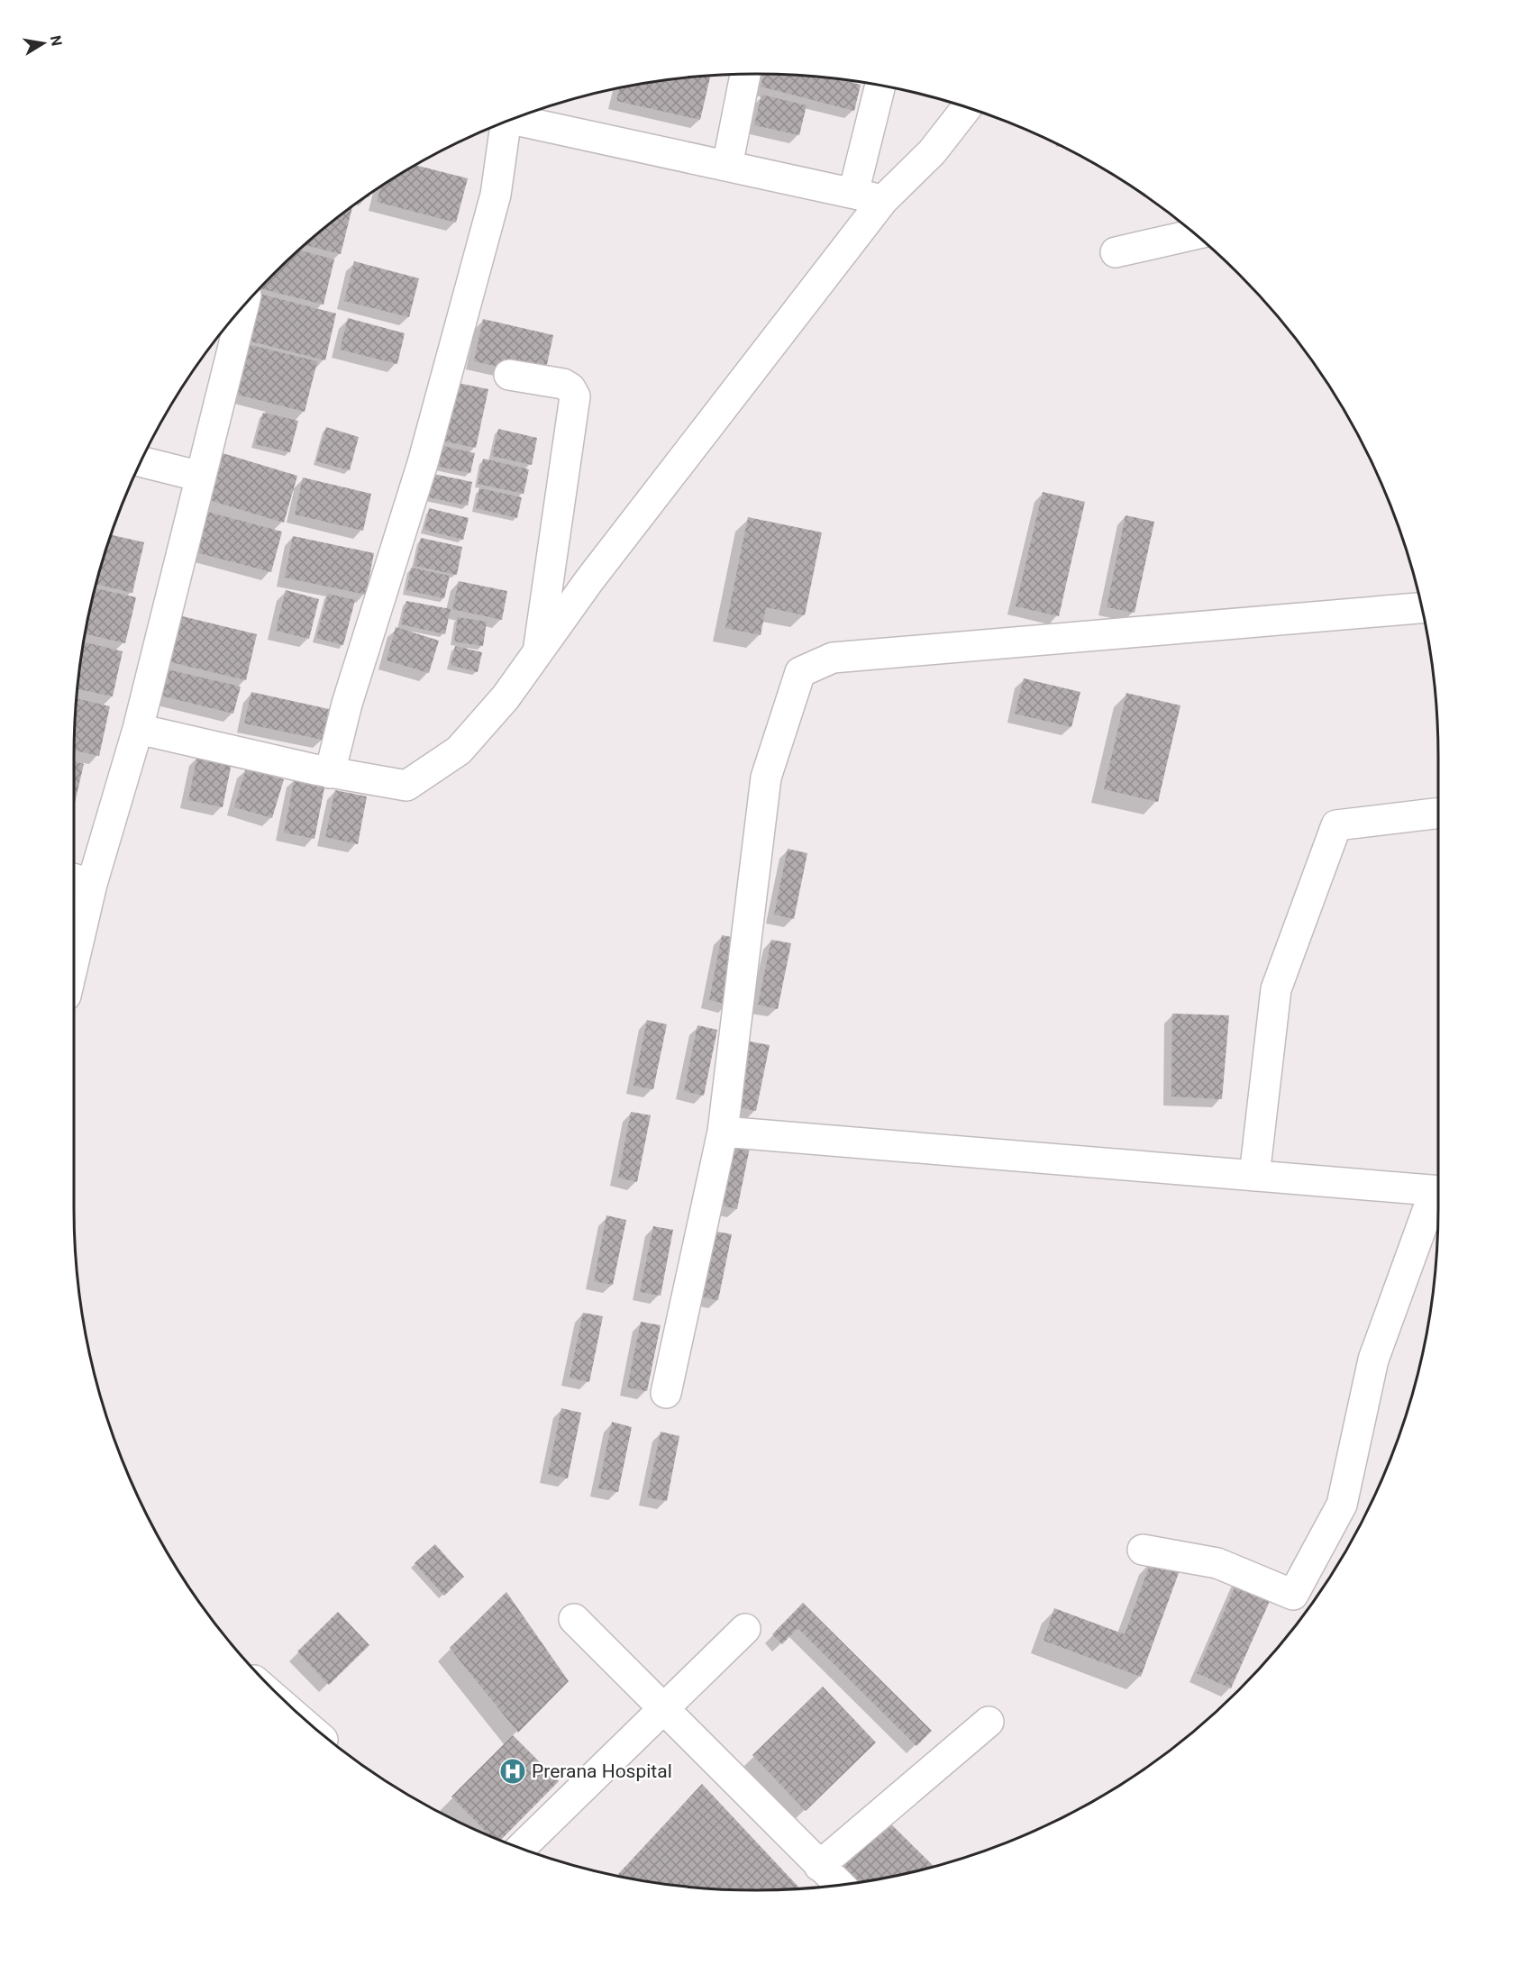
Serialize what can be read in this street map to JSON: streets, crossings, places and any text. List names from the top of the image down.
{
  "places": {
    "hospital": ["Prerana Hospital"]
  },
  "north": "right"
}
